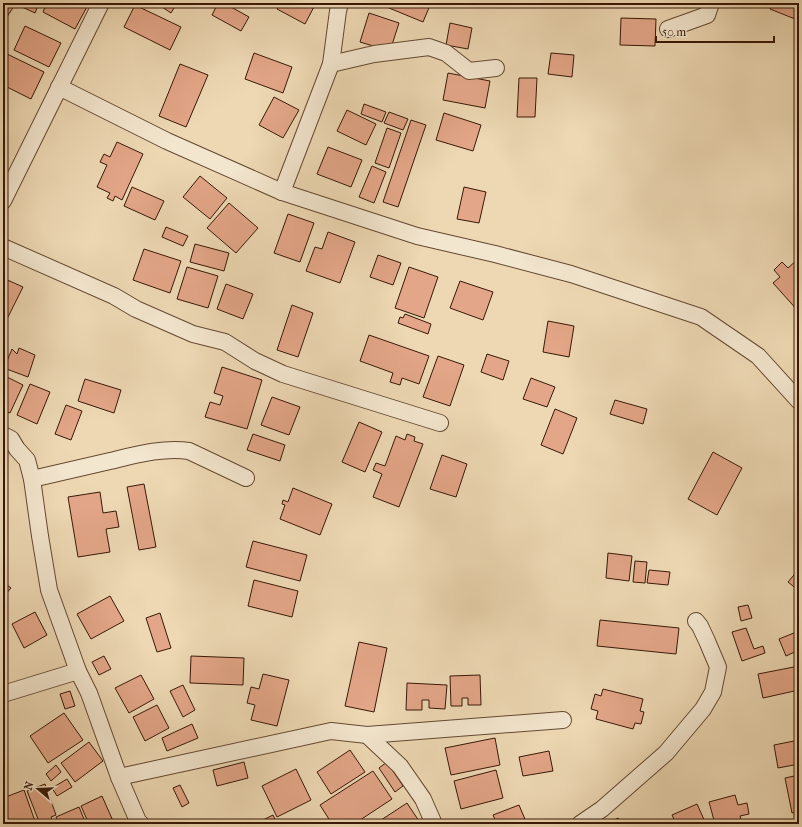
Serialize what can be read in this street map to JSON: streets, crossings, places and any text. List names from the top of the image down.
{
  "scale_bar": "50 m",
  "north": "left"
}
